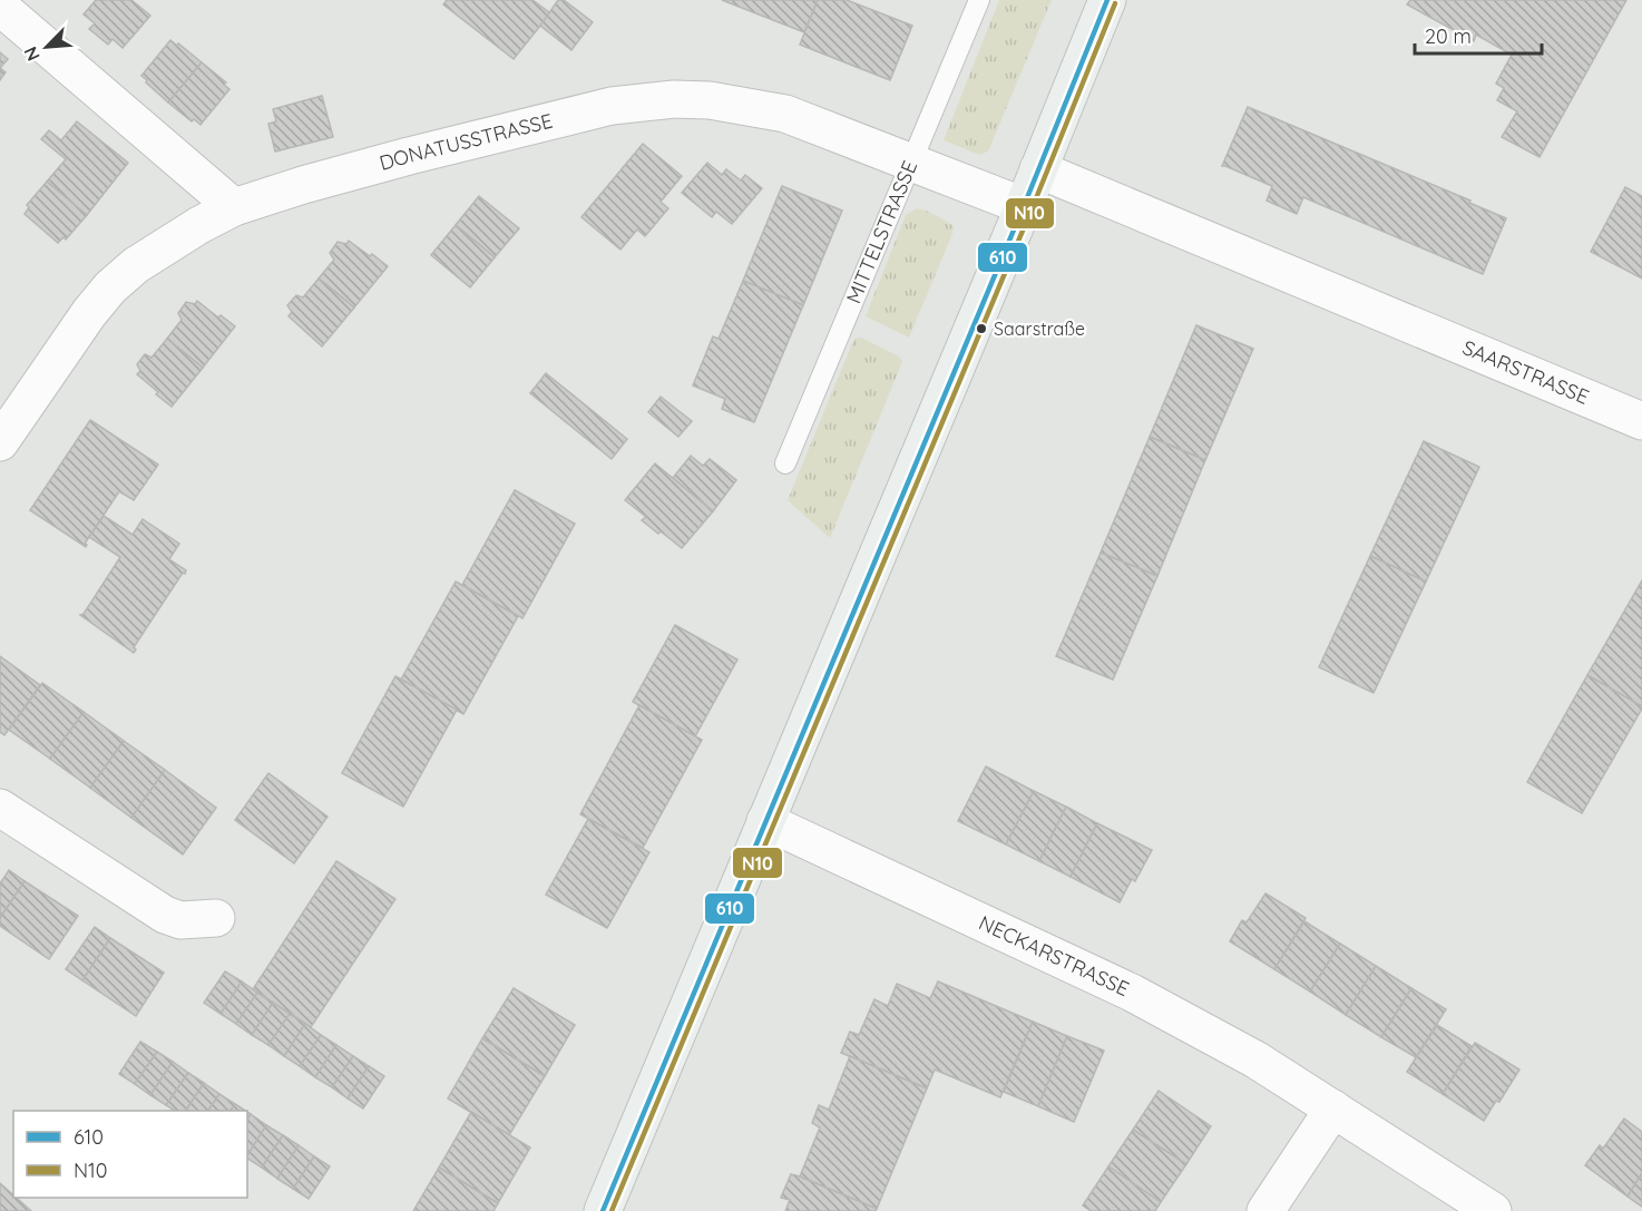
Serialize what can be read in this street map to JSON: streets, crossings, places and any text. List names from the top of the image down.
{
  "streets": {
    "street": ["DONATUSSTRASSE", "SAARSTRASSE", "NECKARSTRASSE"],
    "lane": ["MITTELSTRASSE"]
  },
  "crossings": [
    ["DONATUSSTRASSE", "MITTELSTRASSE"]
  ],
  "places": ["Saarstraße"],
  "lines": ["transit line 610", "transit line N10"],
  "legend": ["610", "N10"],
  "scale_bar": "20 m",
  "north": "bottom left"
}
